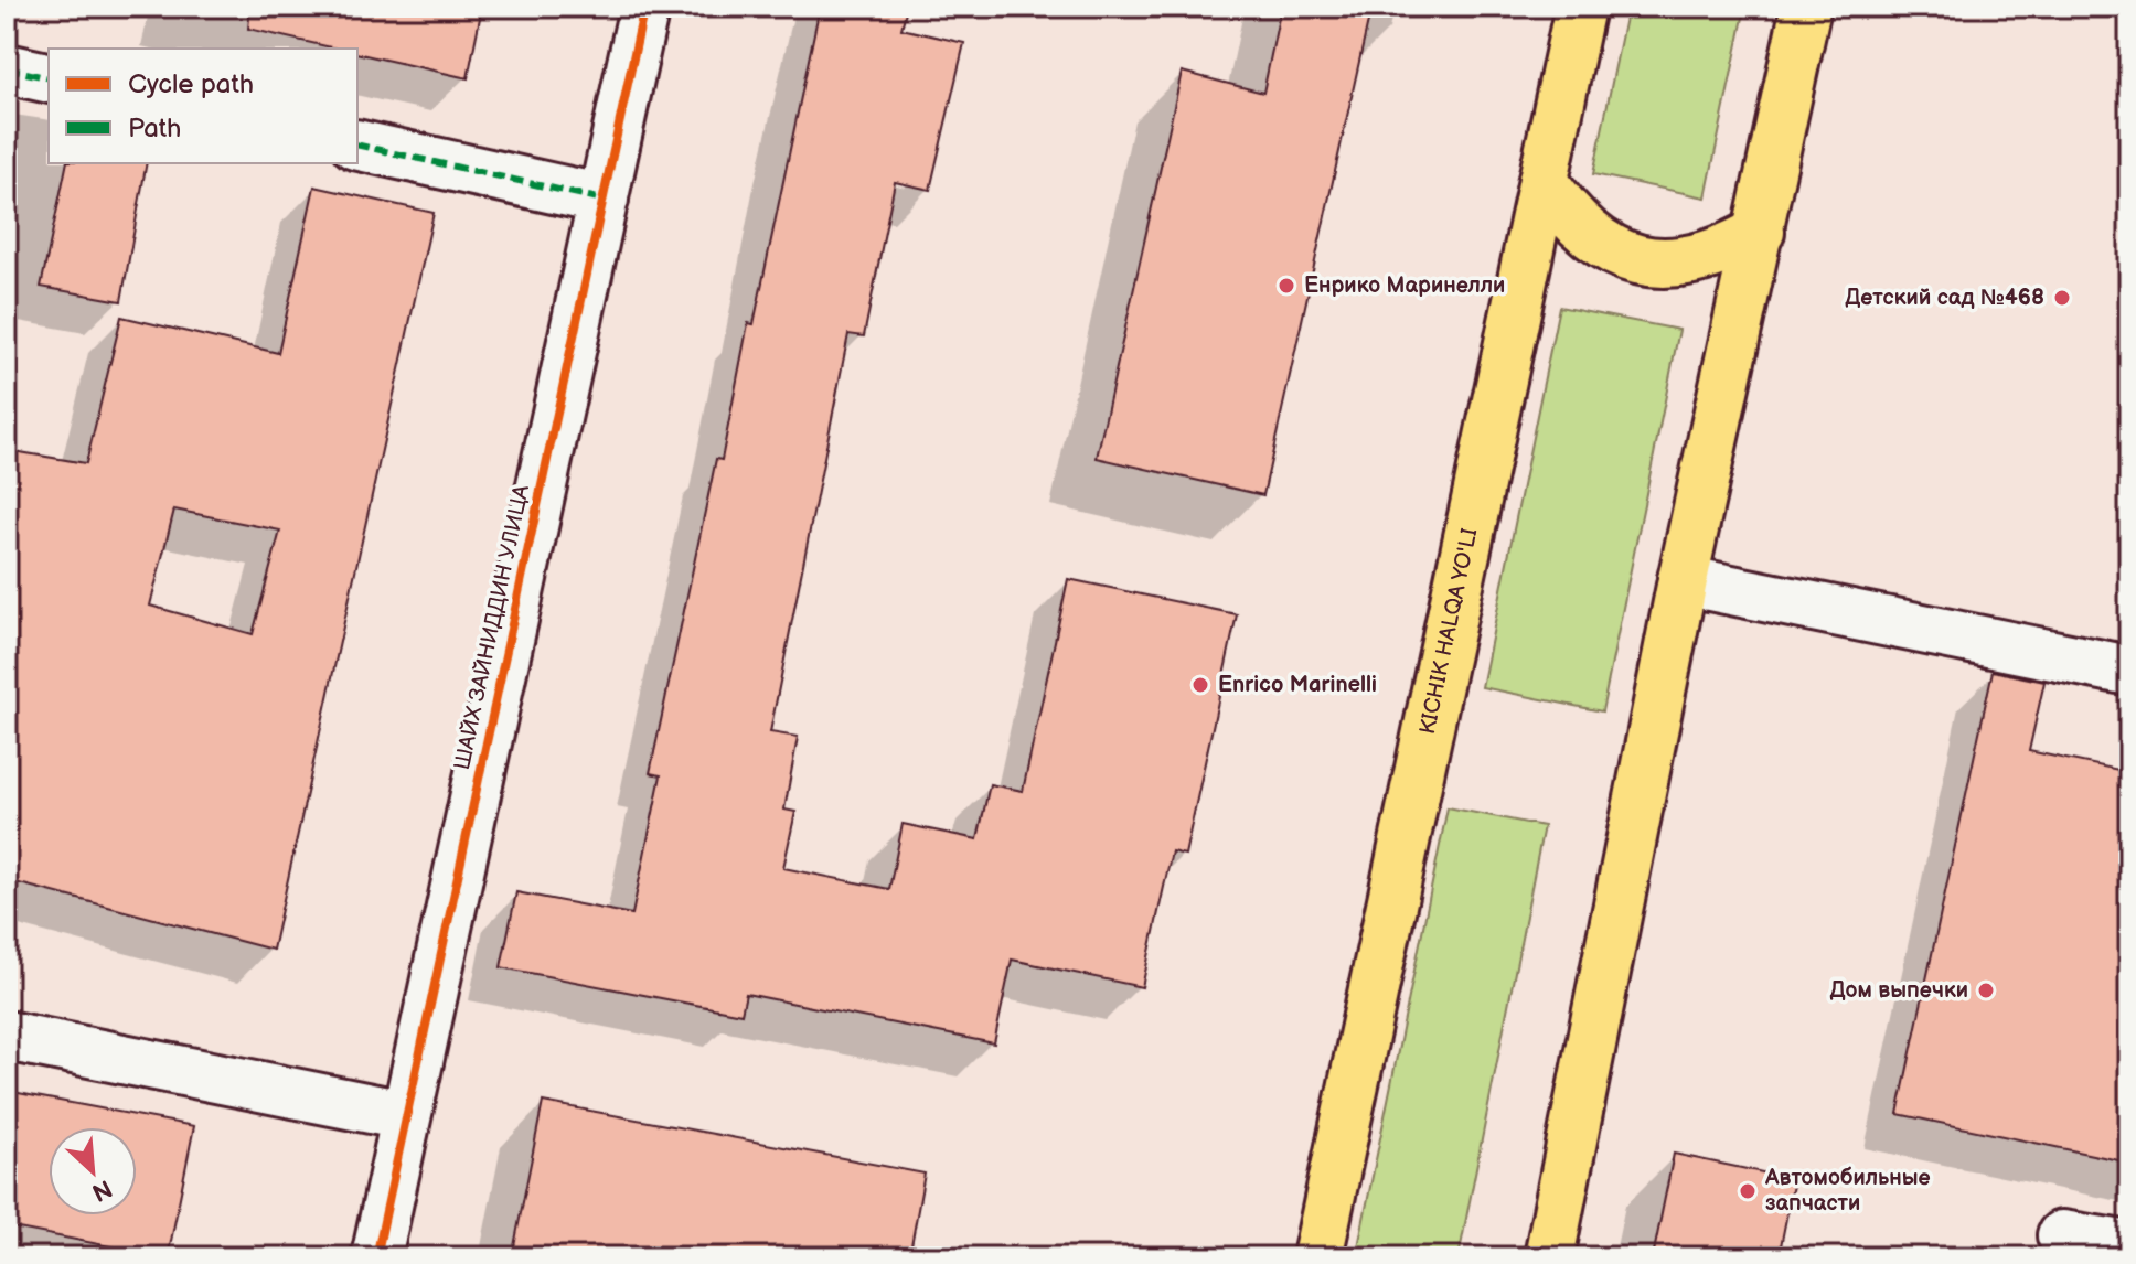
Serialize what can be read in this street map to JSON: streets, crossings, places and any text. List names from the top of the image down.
{
  "streets": {
    "highway": ["KICHIK HALQA YO'LI"],
    "street": ["ШАЙХ ЗАЙНИДДИН УЛИЦА"]
  },
  "places": [
    "Енрико Маринелли",
    "Детский сад №468",
    "Enrico Marinelli",
    "Дом выпечки",
    "Автомобильные запчасти"
  ],
  "legend": ["Cycle path", "Path"],
  "north": "bottom right"
}
